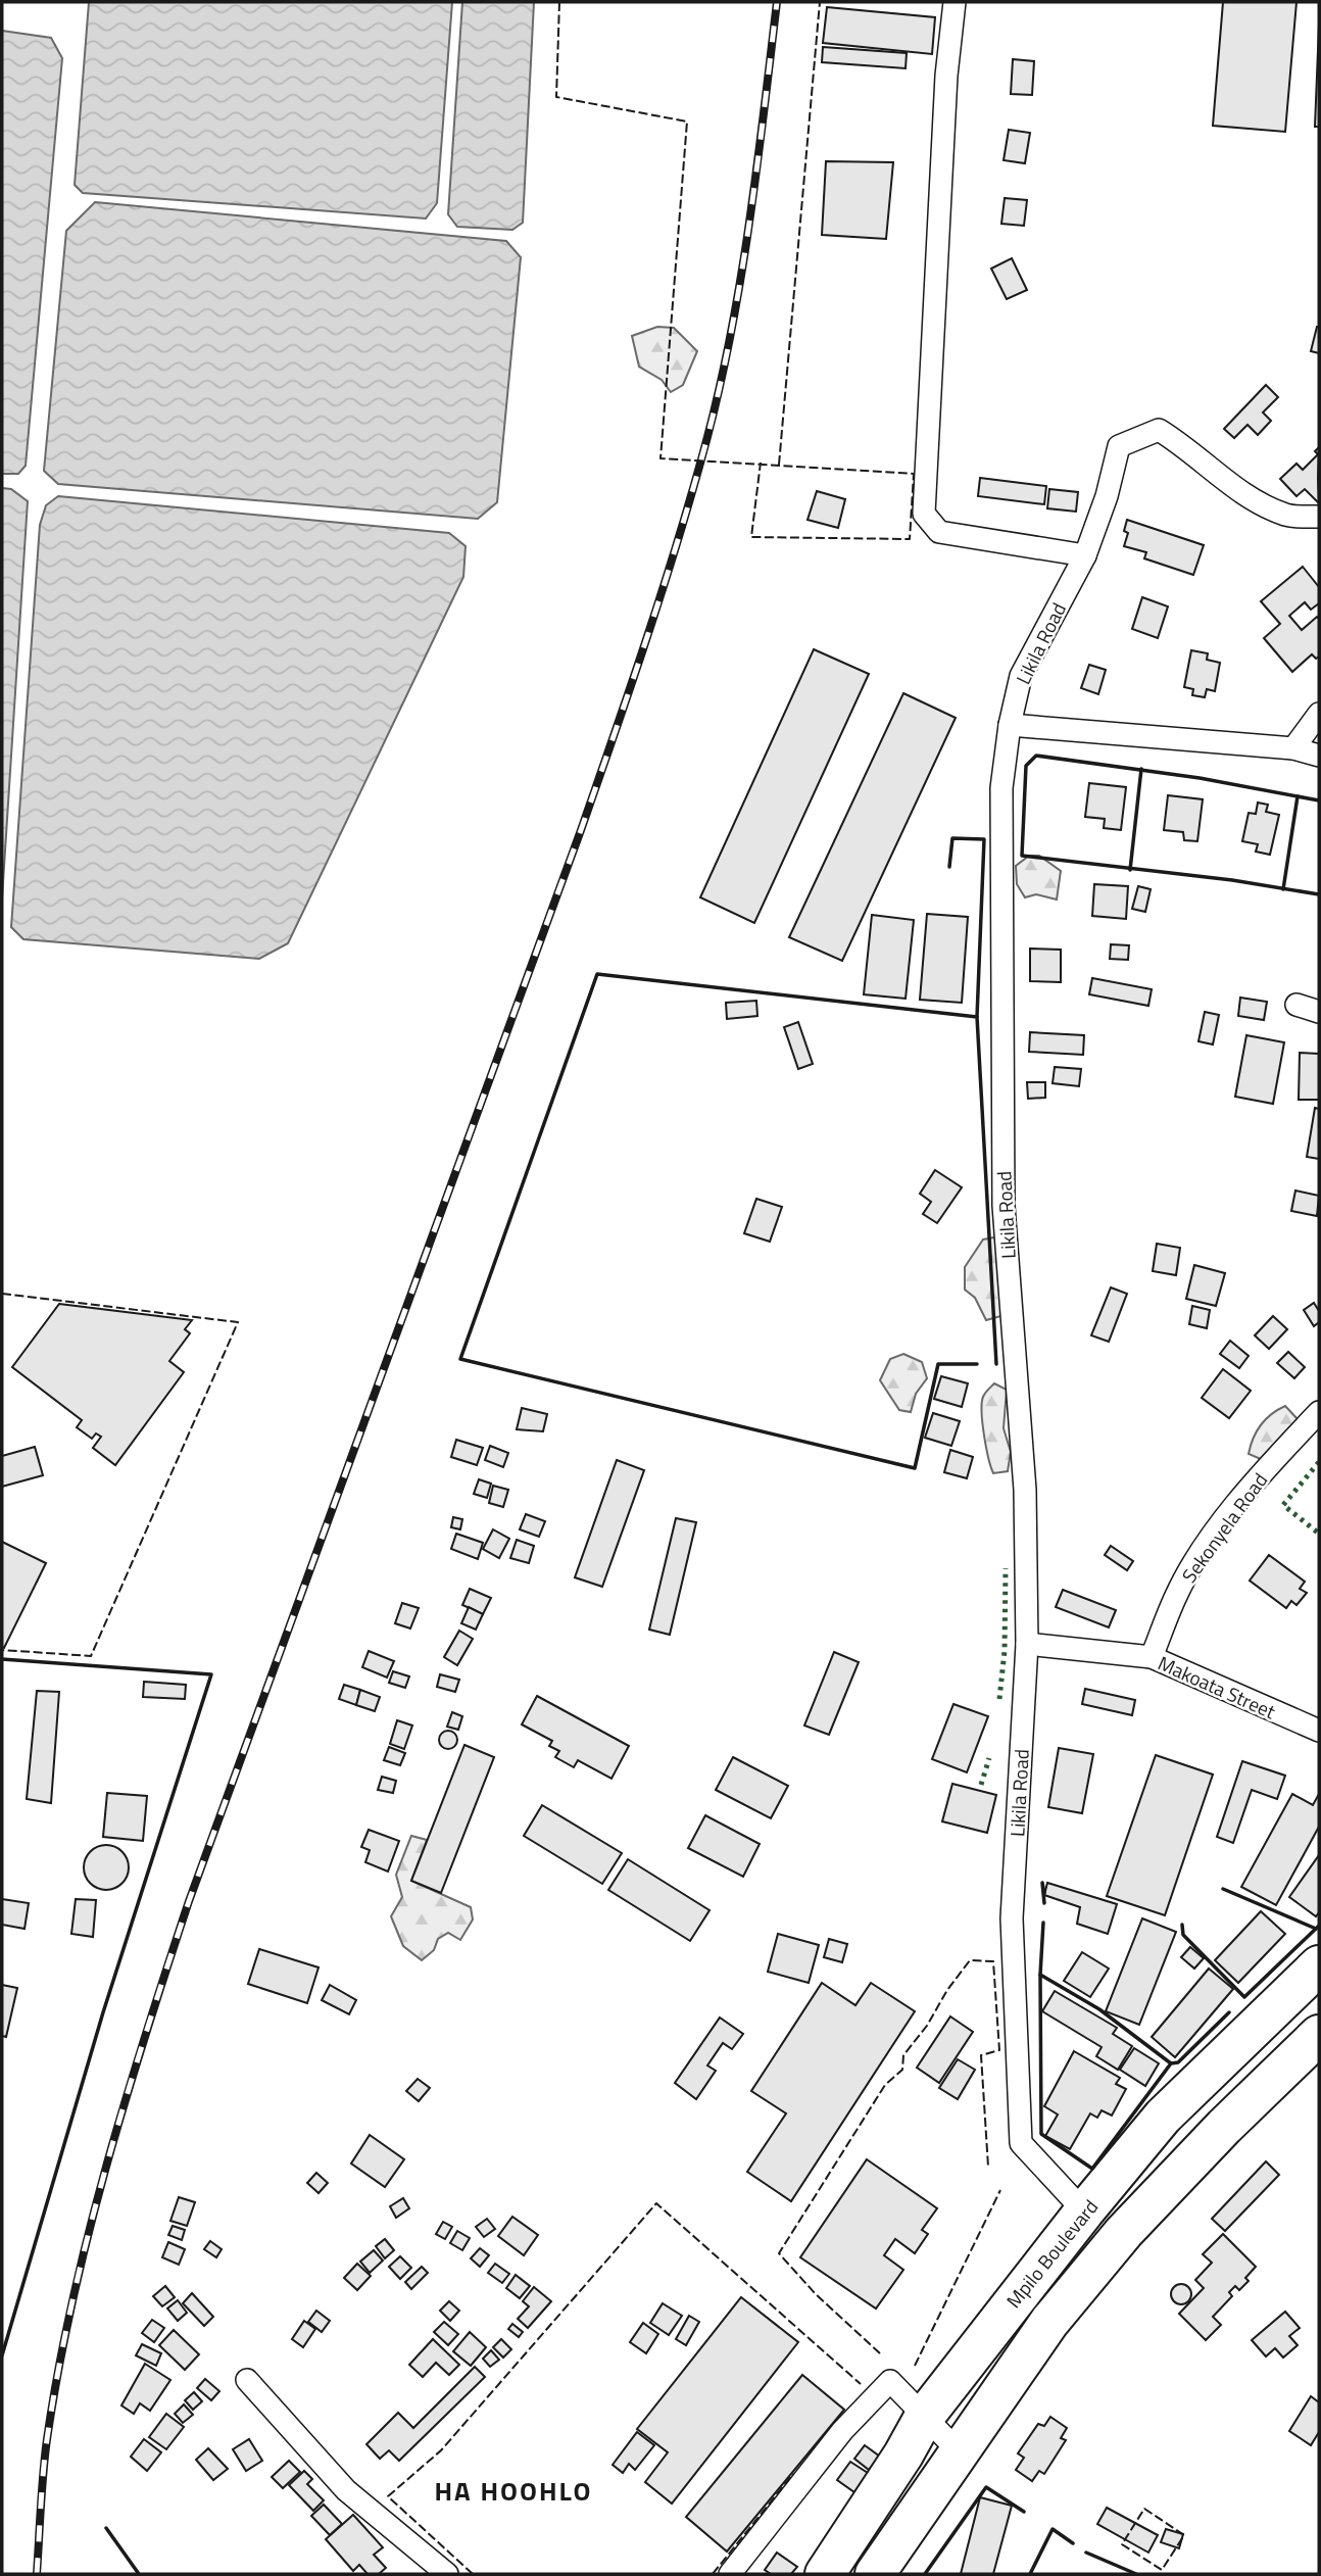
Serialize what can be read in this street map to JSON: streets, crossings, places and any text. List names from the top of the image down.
{
  "streets": {
    "highway": ["Mpilo Boulevard"],
    "street": ["Likila Road", "Sekonyela Road", "Makoata Street"]
  },
  "crossings": [
    ["Likila Road", "Makoata Street"],
    ["Likila Road", "Mpilo Boulevard"],
    ["Sekonyela Road", "Makoata Street"]
  ],
  "districts": ["HA HOOHLO"]
}
